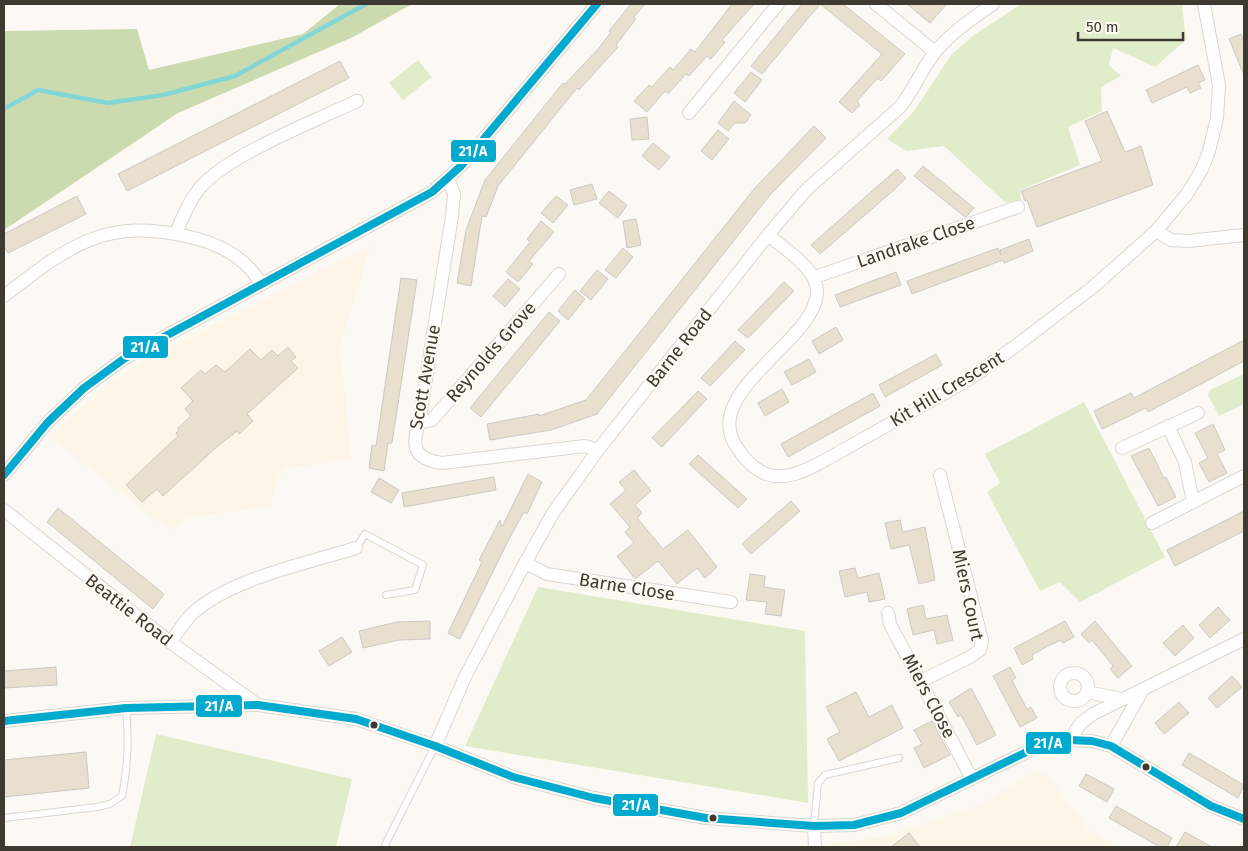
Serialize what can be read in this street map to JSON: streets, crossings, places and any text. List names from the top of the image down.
{
  "streets": {
    "street": [
      "Landrake Close",
      "Barne Road",
      "Reynolds Grove",
      "Scott Avenue",
      "Kit Hill Crescent",
      "Barne Close",
      "Miers Court",
      "Beattie Road",
      "Miers Close"
    ]
  },
  "crossings": [
    ["Landrake Close", "Kit Hill Crescent"],
    ["Barne Road", "Scott Avenue"],
    ["Barne Road", "Barne Close"],
    ["Reynolds Grove", "Scott Avenue"],
    ["Miers Court", "Miers Close"]
  ],
  "lines": ["transit line 21/A"],
  "scale_bar": "50 m"
}
